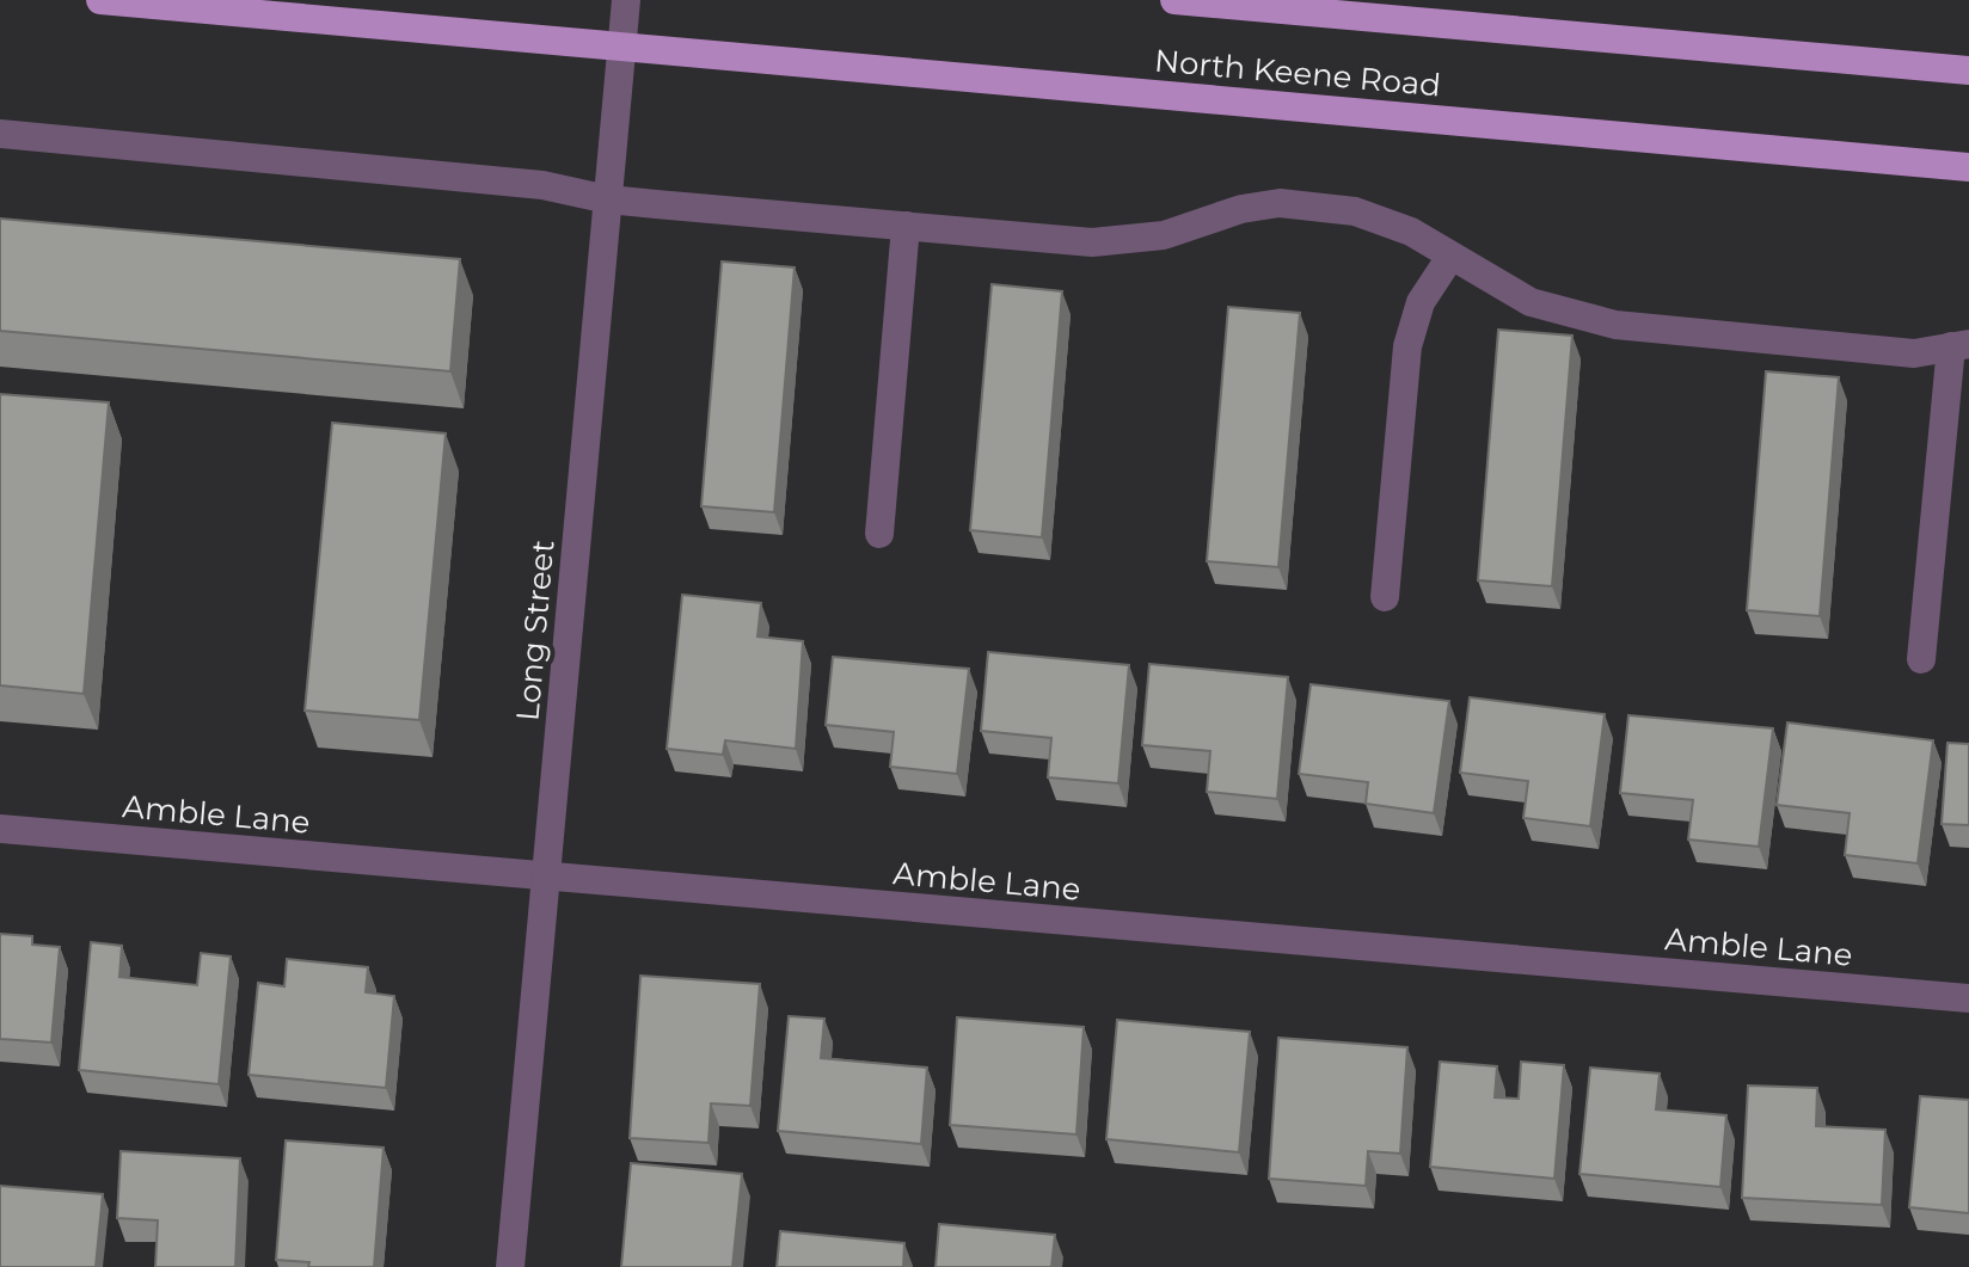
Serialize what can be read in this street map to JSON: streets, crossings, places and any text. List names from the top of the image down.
{
  "streets": {
    "main road": ["North Keene Road"],
    "street": ["Long Street", "Amble Lane"]
  },
  "crossings": [
    ["North Keene Road", "Long Street"],
    ["Long Street", "Amble Lane"]
  ]
}
